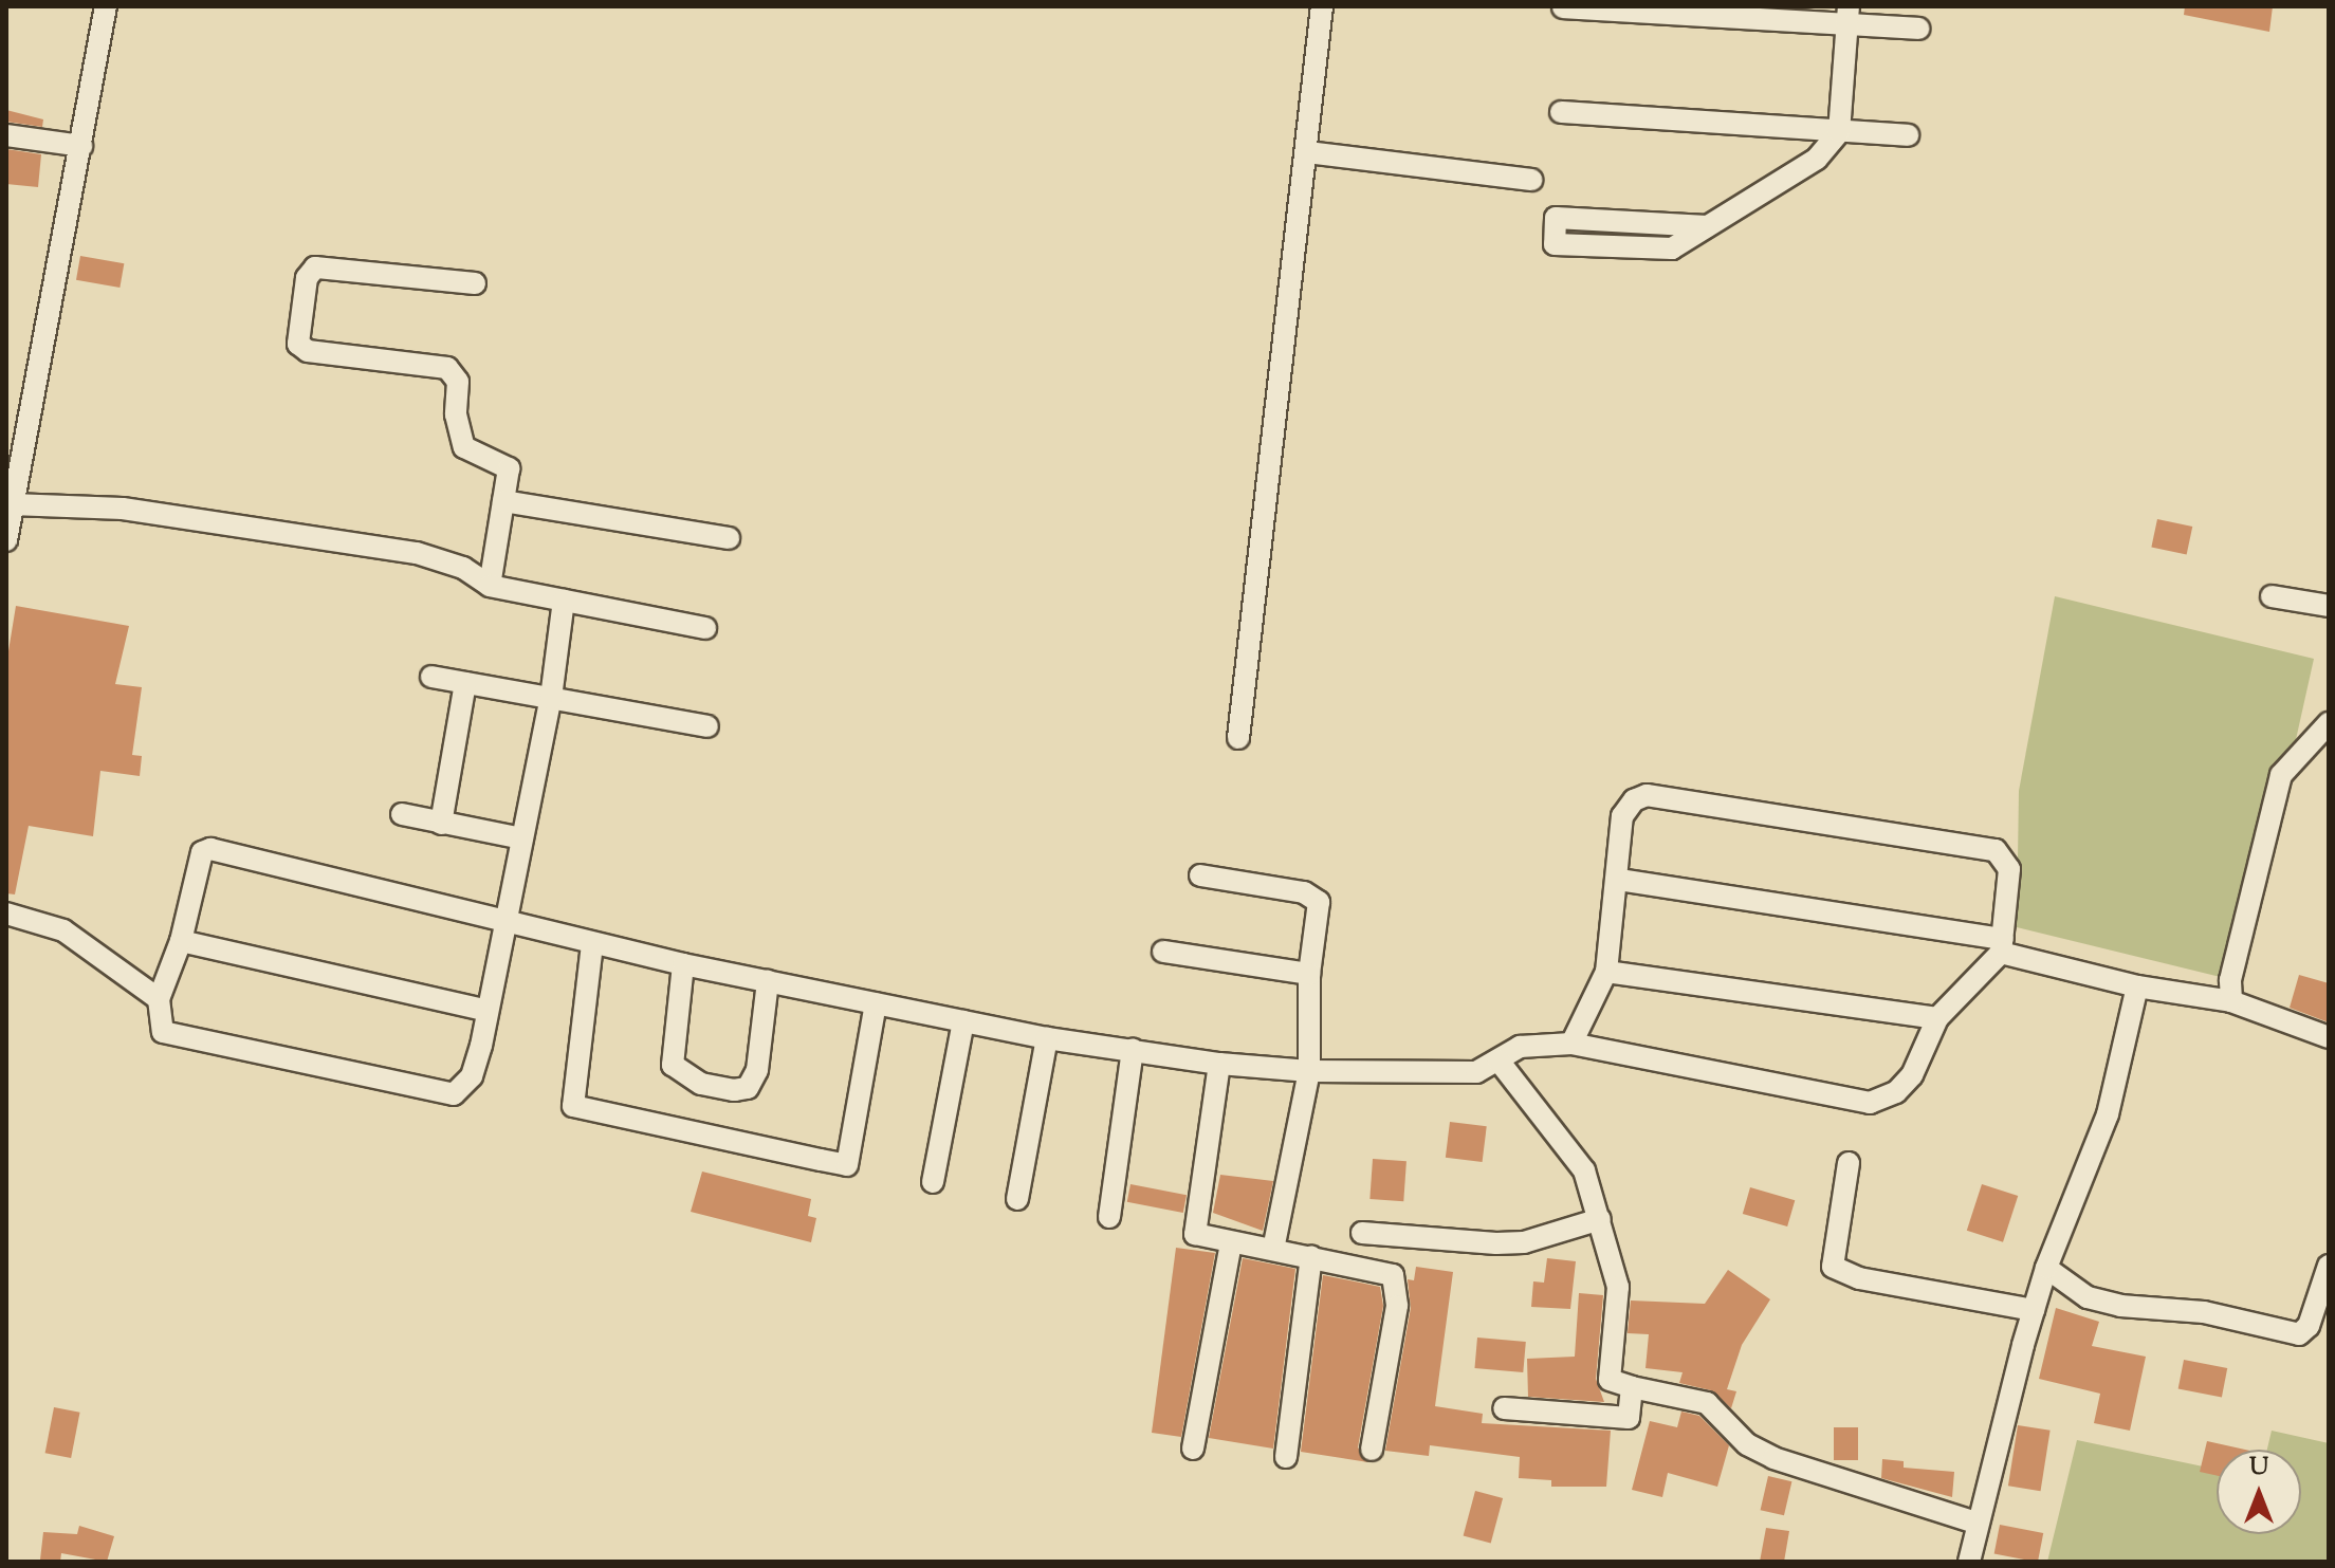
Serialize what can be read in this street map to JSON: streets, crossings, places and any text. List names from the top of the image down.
{
  "north": "top"
}
